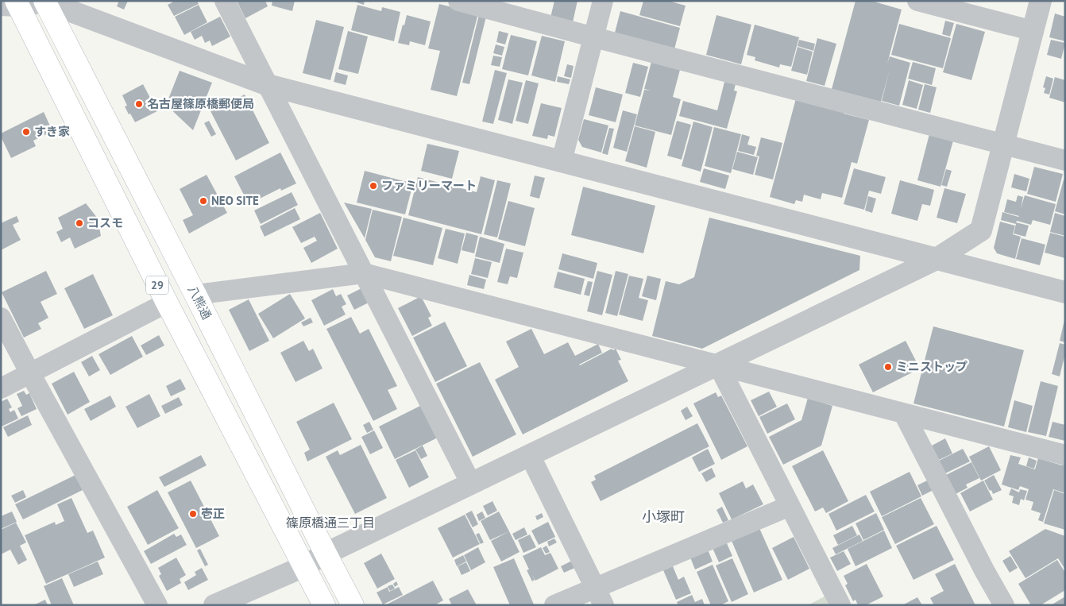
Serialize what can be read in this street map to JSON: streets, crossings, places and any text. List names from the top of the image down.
{
  "streets": {
    "main road": ["29", "八熊通"]
  },
  "districts": ["小塚町", "篠原橋通三丁目"],
  "places": [
    "名古屋篠原橋郵便局",
    "すき家",
    "ファミリーマート",
    "NEO SITE",
    "コスモ",
    "ミニストップ",
    "壱正"
  ]
}
